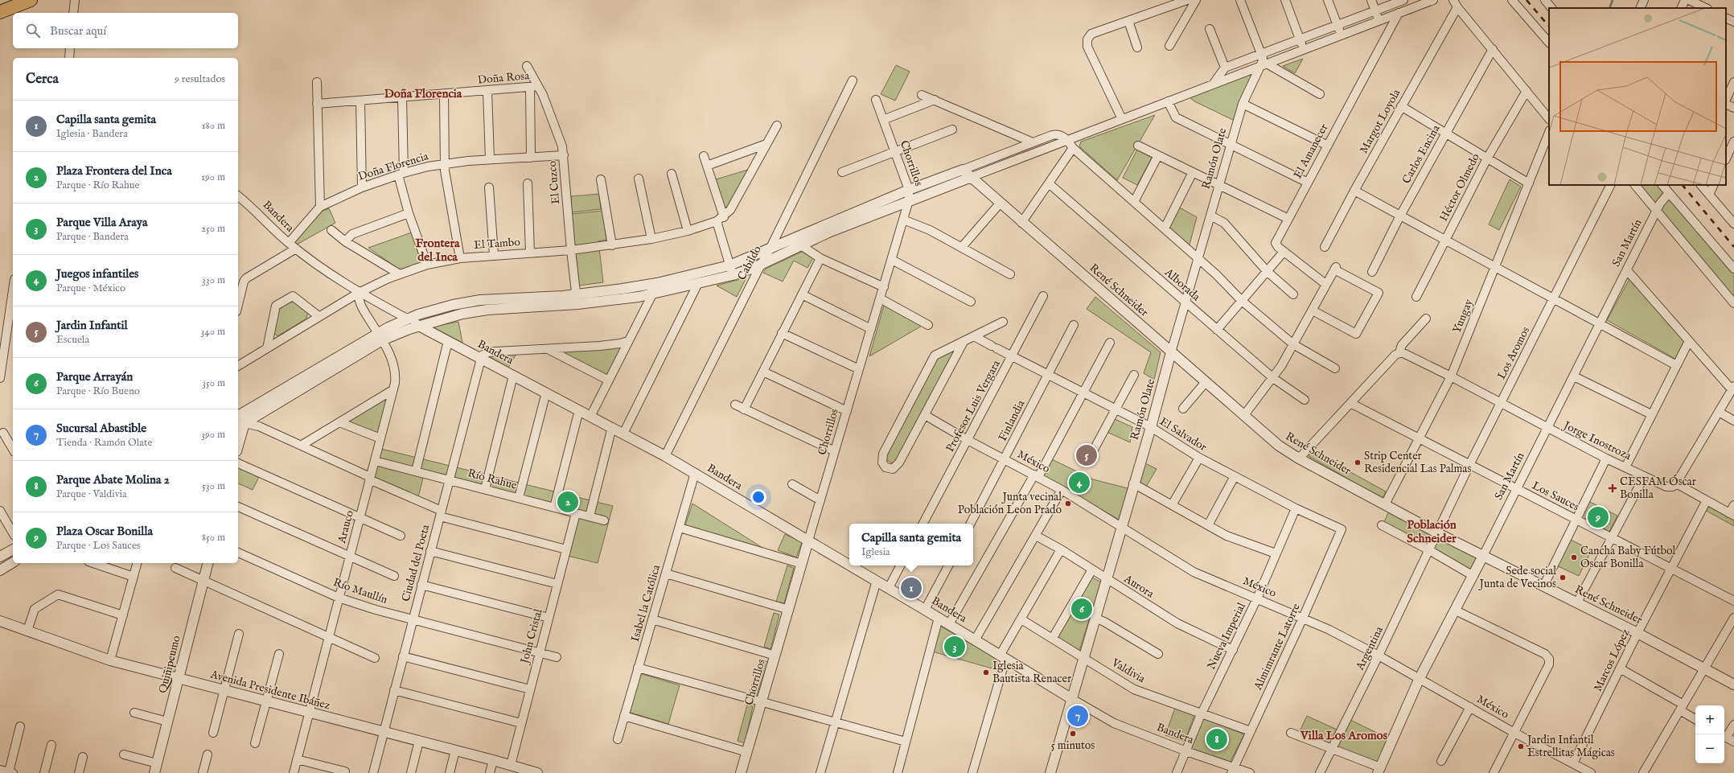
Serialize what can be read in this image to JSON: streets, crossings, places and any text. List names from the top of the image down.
{
  "streets": {
    "street": [
      "Doña Rosa",
      "Margot Loyola",
      "El Amanecer",
      "Carlos Encina",
      "Ramón Olate",
      "Chorrillos",
      "Doña Florencia",
      "El Cuzco",
      "Héctor Olmedo",
      "Bandera",
      "San Martín",
      "El Tambo",
      "Cabildo",
      "Alborada",
      "René Schneider",
      "Yungay",
      "Los Aromos",
      "Profesor Luis Vergara",
      "Finlandia",
      "El Salvador",
      "Jorge Inostroza",
      "México",
      "Río Rahue",
      "Los Sauces",
      "Arauco",
      "Ciudad del Poeta",
      "Aurora",
      "Río Maullín",
      "Isabel la Católica",
      "John Cristal",
      "Nueva Imperial",
      "Almimrante Latorre",
      "Argentina",
      "Marcos López",
      "Quiñipeumo",
      "Valdivia",
      "Avenida Presidente Ibáñez"
    ]
  },
  "crossings": [
    ["Doña Rosa", "El Cuzco"],
    ["Ramón Olate", "Bandera"],
    ["Ramón Olate", "Alborada"],
    ["Ramón Olate", "René Schneider"],
    ["Ramón Olate", "El Salvador"],
    ["Ramón Olate", "México"],
    ["Ramón Olate", "Aurora"],
    ["Ramón Olate", "Valdivia"],
    ["Chorrillos", "Bandera"],
    ["Doña Florencia", "El Cuzco"],
    ["Doña Florencia", "Bandera"],
    ["El Cuzco", "El Tambo"],
    ["Bandera", "El Tambo"],
    ["Bandera", "Cabildo"],
    ["Bandera", "Arauco"],
    ["Bandera", "Ciudad del Poeta"],
    ["Bandera", "Isabel la Católica"],
    ["Bandera", "Nueva Imperial"],
    ["Bandera", "Almimrante Latorre"],
    ["San Martín", "René Schneider"],
    ["San Martín", "Jorge Inostroza"],
    ["San Martín", "México"],
    ["San Martín", "Los Sauces"],
    ["El Tambo", "Arauco"],
    ["René Schneider", "Yungay"],
    ["René Schneider", "Los Aromos"],
    ["René Schneider", "Argentina"],
    ["René Schneider", "Marcos López"],
    ["Yungay", "Jorge Inostroza"],
    ["Yungay", "Los Sauces"],
    ["Los Aromos", "Jorge Inostroza"],
    ["Los Aromos", "Los Sauces"],
    ["Los Aromos", "Argentina"],
    ["Profesor Luis Vergara", "El Salvador"],
    ["Profesor Luis Vergara", "México"],
    ["Finlandia", "El Salvador"],
    ["Finlandia", "México"],
    ["El Salvador", "Nueva Imperial"],
    ["El Salvador", "Almimrante Latorre"],
    ["México", "Nueva Imperial"],
    ["México", "Almimrante Latorre"],
    ["México", "Argentina"],
    ["México", "Marcos López"],
    ["Río Rahue", "Arauco"],
    ["Río Rahue", "Ciudad del Poeta"],
    ["Río Rahue", "John Cristal"],
    ["Los Sauces", "Marcos López"],
    ["Arauco", "Río Maullín"],
    ["Arauco", "Avenida Presidente Ibáñez"],
    ["Ciudad del Poeta", "Río Maullín"],
    ["Ciudad del Poeta", "Avenida Presidente Ibáñez"],
    ["Aurora", "Nueva Imperial"],
    ["Río Maullín", "John Cristal"],
    ["John Cristal", "Avenida Presidente Ibáñez"],
    ["Nueva Imperial", "Valdivia"],
    ["Almimrante Latorre", "Valdivia"],
    ["Quiñipeumo", "Avenida Presidente Ibáñez"]
  ],
  "districts": [
    "Doña Florencia",
    "Frontera del Inca",
    "Población Schneider",
    "Villa Los Aromos"
  ],
  "places": {
    "other": [
      "Strip Center Residencial Las Palmas",
      "Junta vecinal Población Leon Prado",
      "Cancha Baby Fútbol Oscar Bonilla",
      "Sede social Junta de Vecinos",
      "Iglesia Bautista Renacer",
      "5 minutos",
      "Jardin Infantil Estrellitas Mágicas"
    ],
    "health": ["CESFAM Óscar Bonilla"]
  },
  "page": {
    "search": "Buscar aquí",
    "heading": ["Cerca", "9 resultados"],
    "list": [
      {
        "mark": "1",
        "name": "Capilla santa gemita",
        "note": "Iglesia · Bandera",
        "value": "180 m"
      },
      {
        "mark": "2",
        "name": "Plaza Frontera del Inca",
        "note": "Parque · Río Rahue",
        "value": "190 m"
      },
      {
        "mark": "3",
        "name": "Parque Villa Araya",
        "note": "Parque · Bandera",
        "value": "250 m"
      },
      {
        "mark": "4",
        "name": "Juegos infantiles",
        "note": "Parque · México",
        "value": "330 m"
      },
      {
        "mark": "5",
        "name": "Jardin Infantil",
        "note": "Escuela",
        "value": "340 m"
      },
      {
        "mark": "6",
        "name": "Parque Arrayán",
        "note": "Parque · Río Bueno",
        "value": "350 m"
      },
      {
        "mark": "7",
        "name": "Sucursal Abastible",
        "note": "Tienda · Ramón Olate",
        "value": "390 m"
      },
      {
        "mark": "8",
        "name": "Parque Abate Molina 2",
        "note": "Parque · Valdivia",
        "value": "530 m"
      },
      {
        "mark": "9",
        "name": "Plaza Oscar Bonilla",
        "note": "Parque · Los Sauces",
        "value": "850 m"
      }
    ],
    "pins": [
      "5",
      "4",
      "2",
      "9",
      "1",
      "6",
      "3",
      "7",
      "8"
    ],
    "popup": ["Capilla santa gemita", "Iglesia"],
    "map_buttons": ["+", "−"]
  }
}
